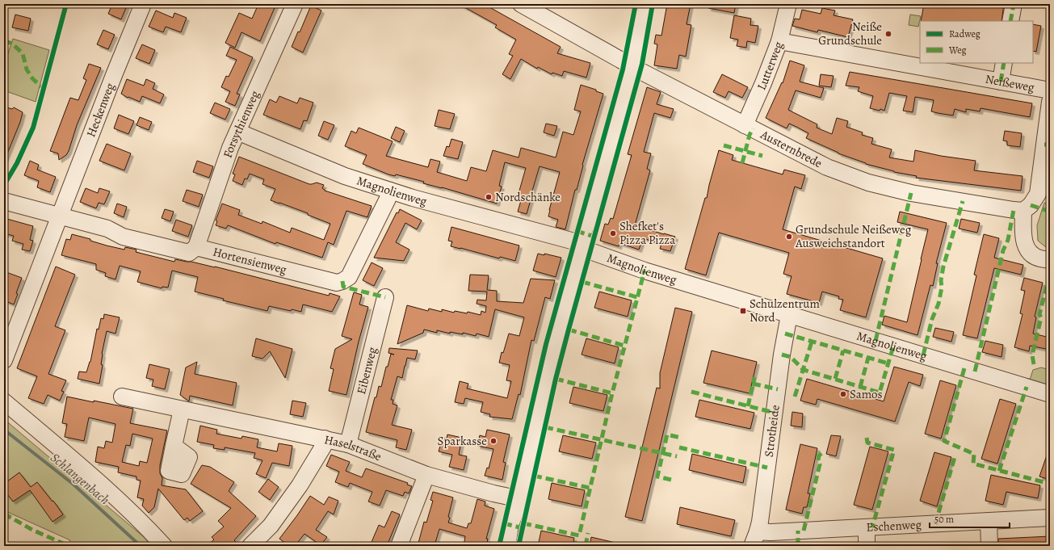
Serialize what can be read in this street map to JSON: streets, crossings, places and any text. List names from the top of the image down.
{
  "streets": {
    "street": [
      "Lutterweg",
      "Neißeweg",
      "Heckenweg",
      "Forsythienweg",
      "Austernbrede",
      "Magnolienweg",
      "Hortensienweg",
      "Eibenweg",
      "Strotheide",
      "Haselstraße",
      "Eschenweg"
    ]
  },
  "crossings": [
    ["Lutterweg", "Neißeweg"],
    ["Lutterweg", "Austernbrede"],
    ["Heckenweg", "Hortensienweg"],
    ["Forsythienweg", "Magnolienweg"],
    ["Forsythienweg", "Hortensienweg"],
    ["Magnolienweg", "Hortensienweg"],
    ["Magnolienweg", "Strotheide"],
    ["Eibenweg", "Haselstraße"],
    ["Strotheide", "Eschenweg"]
  ],
  "water": ["Schlangenbach"],
  "places": {
    "other": [
      "Neiße Grundschule",
      "Nordschänke",
      "Shefket's Pizza Pizza",
      "Grundschule Neißeweg Ausweichstandort",
      "Samos",
      "Sparkasse"
    ],
    "transit": ["Schulzentrum Nord"]
  },
  "legend": ["Radweg", "Weg"],
  "scale_bar": "50 m"
}
